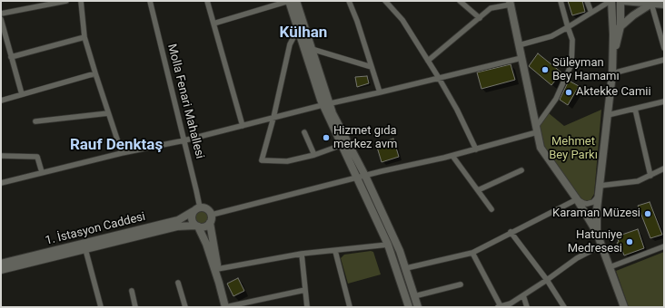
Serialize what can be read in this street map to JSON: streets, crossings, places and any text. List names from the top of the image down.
{
  "streets": {
    "main road": ["1. İstasyon Caddesi"],
    "street": ["Molla Fenari Mahallesi"]
  },
  "crossings": [
    ["Molla Fenari Mahallesi", "1. İstasyon Caddesi"]
  ],
  "districts": ["Külhan", "Rauf Denktaş"],
  "parks": ["Mehmet Bey Parkı"],
  "places": [
    "Süleyman Bey Hamamı",
    "Aktekke Camii",
    "Hizmet gıda merkez avm",
    "Karaman Müzesi",
    "Hatuniye Medresesi"
  ]
}
